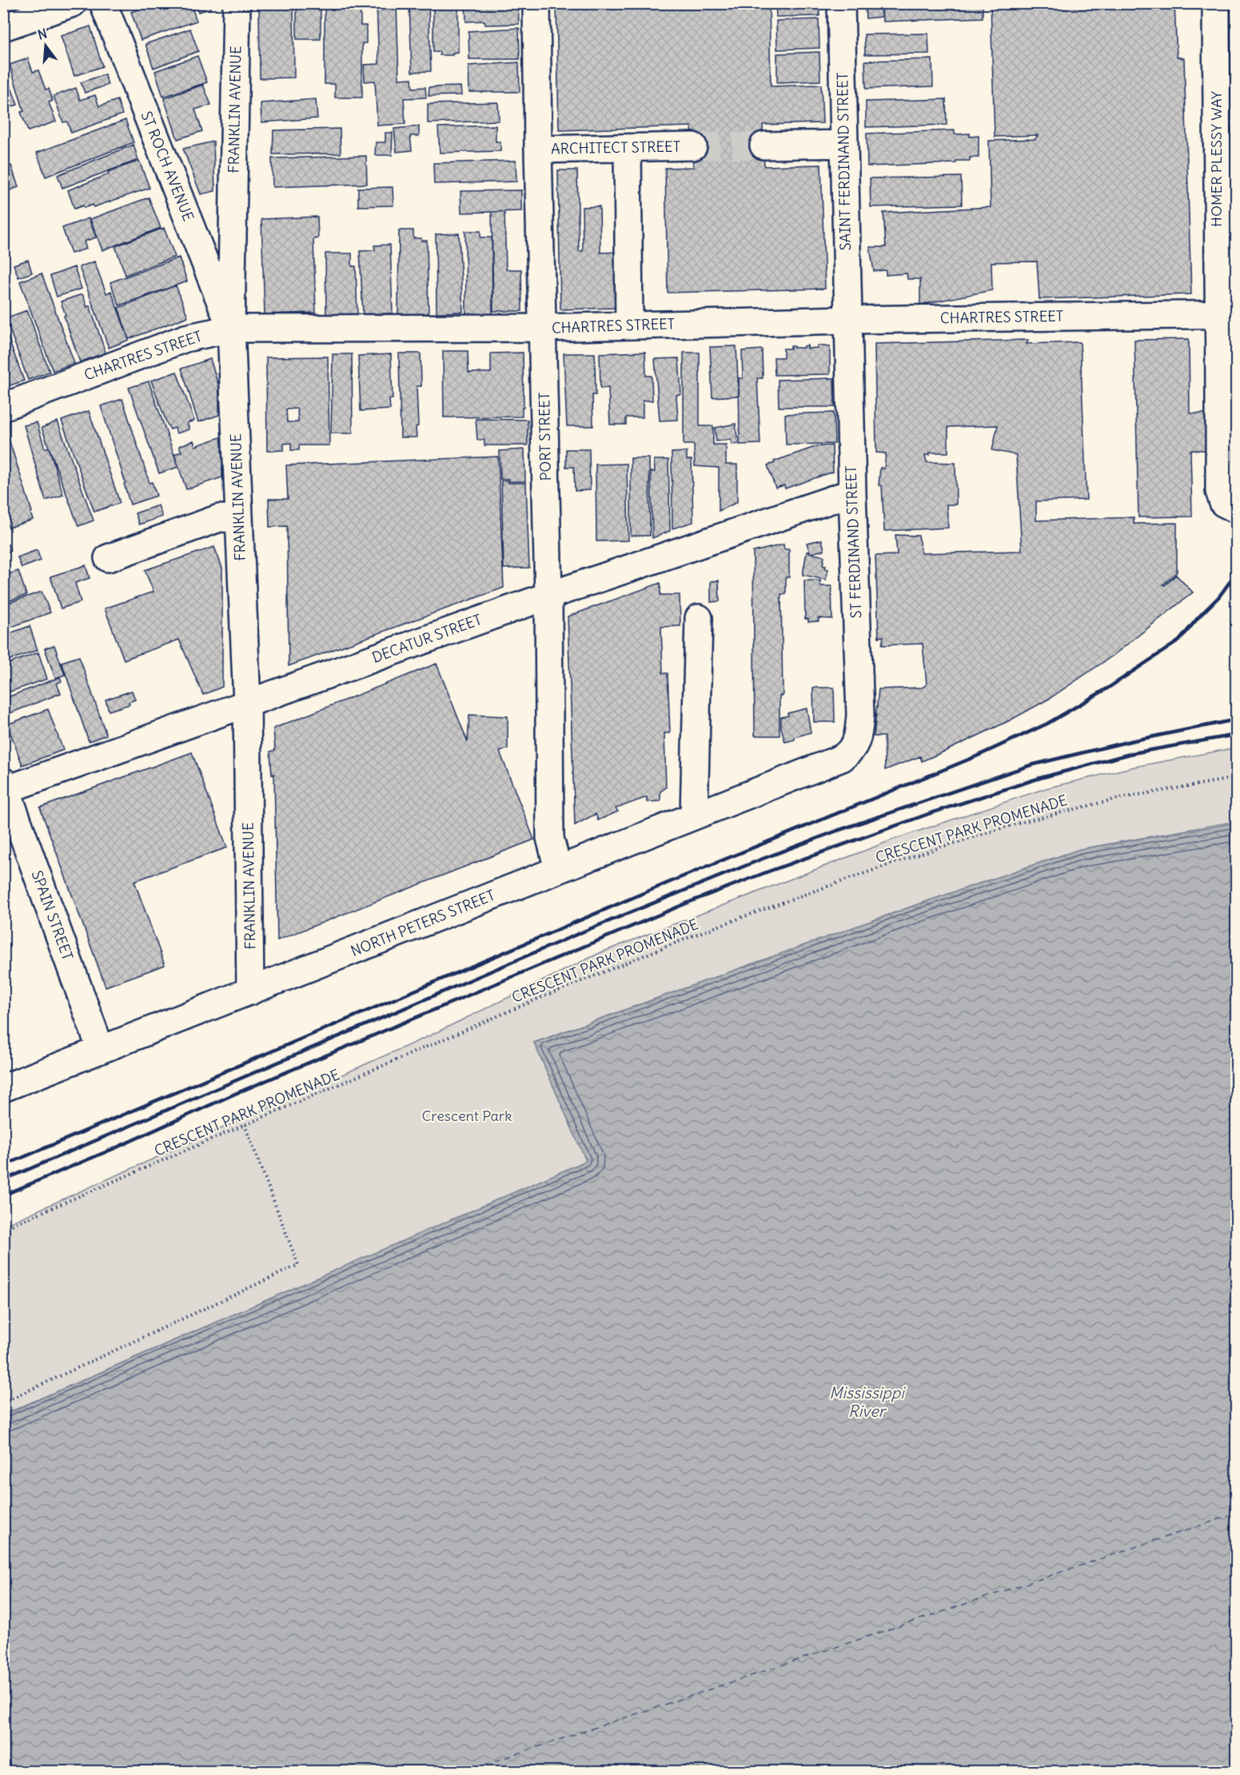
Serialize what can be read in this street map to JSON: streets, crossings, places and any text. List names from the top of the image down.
{
  "streets": {
    "street": [
      "FRANKLIN AVENUE",
      "ARCHITECT STREET",
      "HOMER PLESSY WAY",
      "SAINT FERDINAND STREET",
      "ST ROCH AVENUE",
      "CHARTRES STREET",
      "PORT STREET",
      "ST FERDINAND STREET",
      "DECATUR STREET",
      "SPAIN STREET",
      "NORTH PETERS STREET"
    ],
    "path": ["CRESCENT PARK PROMENADE"]
  },
  "crossings": [
    ["FRANKLIN AVENUE", "ST ROCH AVENUE"],
    ["FRANKLIN AVENUE", "CHARTRES STREET"],
    ["FRANKLIN AVENUE", "DECATUR STREET"],
    ["FRANKLIN AVENUE", "NORTH PETERS STREET"],
    ["ARCHITECT STREET", "PORT STREET"],
    ["HOMER PLESSY WAY", "CHARTRES STREET"],
    ["SAINT FERDINAND STREET", "CHARTRES STREET"],
    ["SAINT FERDINAND STREET", "ST FERDINAND STREET"],
    ["ST ROCH AVENUE", "CHARTRES STREET"],
    ["CHARTRES STREET", "PORT STREET"],
    ["CHARTRES STREET", "ST FERDINAND STREET"],
    ["PORT STREET", "DECATUR STREET"],
    ["PORT STREET", "NORTH PETERS STREET"],
    ["ST FERDINAND STREET", "DECATUR STREET"],
    ["ST FERDINAND STREET", "NORTH PETERS STREET"],
    ["DECATUR STREET", "SPAIN STREET"],
    ["SPAIN STREET", "NORTH PETERS STREET"]
  ],
  "water": ["Mississippi River"],
  "parks": ["Crescent Park"],
  "north": "top"
}
